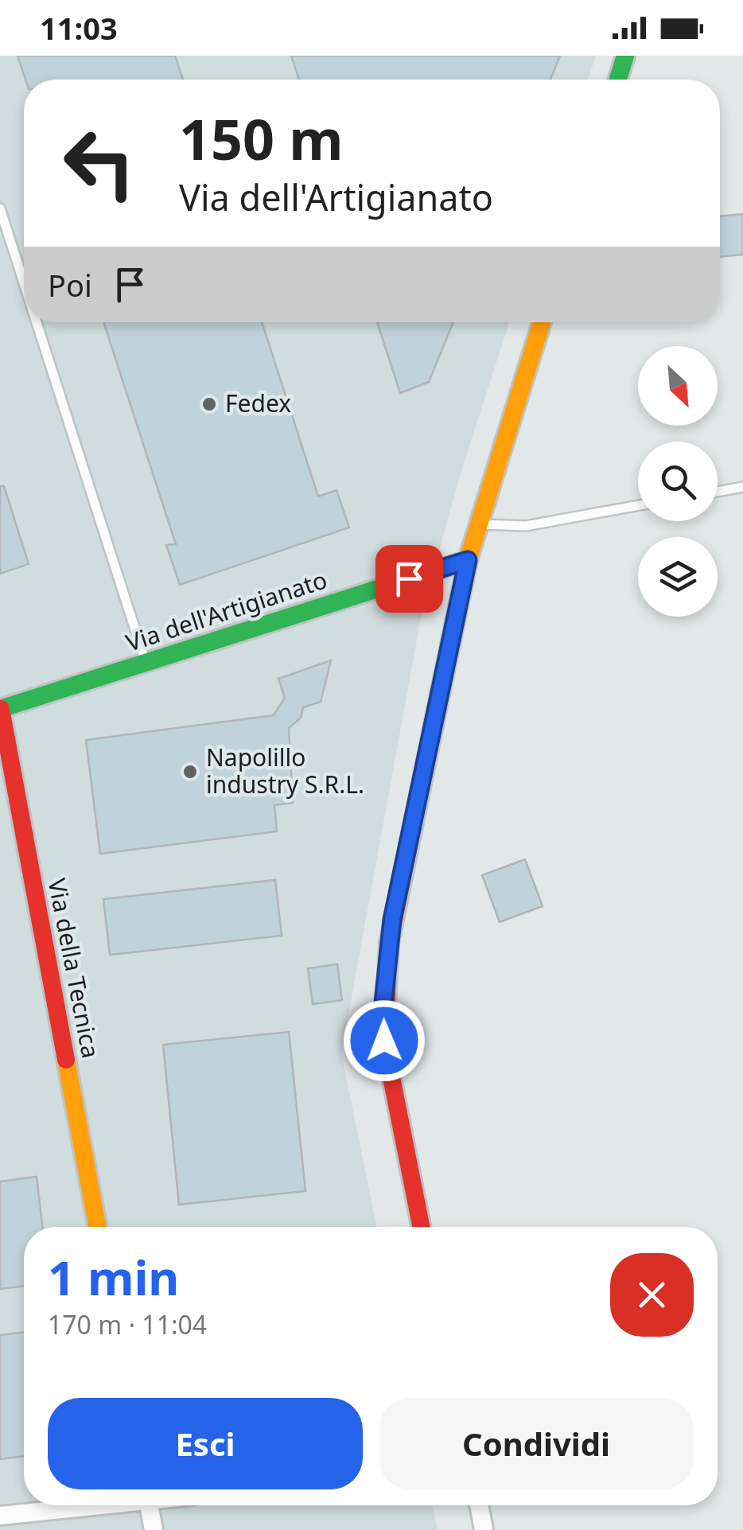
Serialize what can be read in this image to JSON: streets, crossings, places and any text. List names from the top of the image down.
{
  "streets": {
    "street": ["Via dell'Artigianato", "Via della Tecnica"]
  },
  "crossings": [
    ["Via dell'Artigianato", "Via della Tecnica"]
  ],
  "places": ["Fedex", "Napolillo industry S.R.L."],
  "north": "bottom right",
  "page": {
    "status": "11:03",
    "turn": ["150 m", "Via dell'Artigianato"],
    "then": "Poi",
    "heading": ["1 min", "170 m · 11:04"],
    "buttons": ["Esci", "Condividi"]
  }
}
